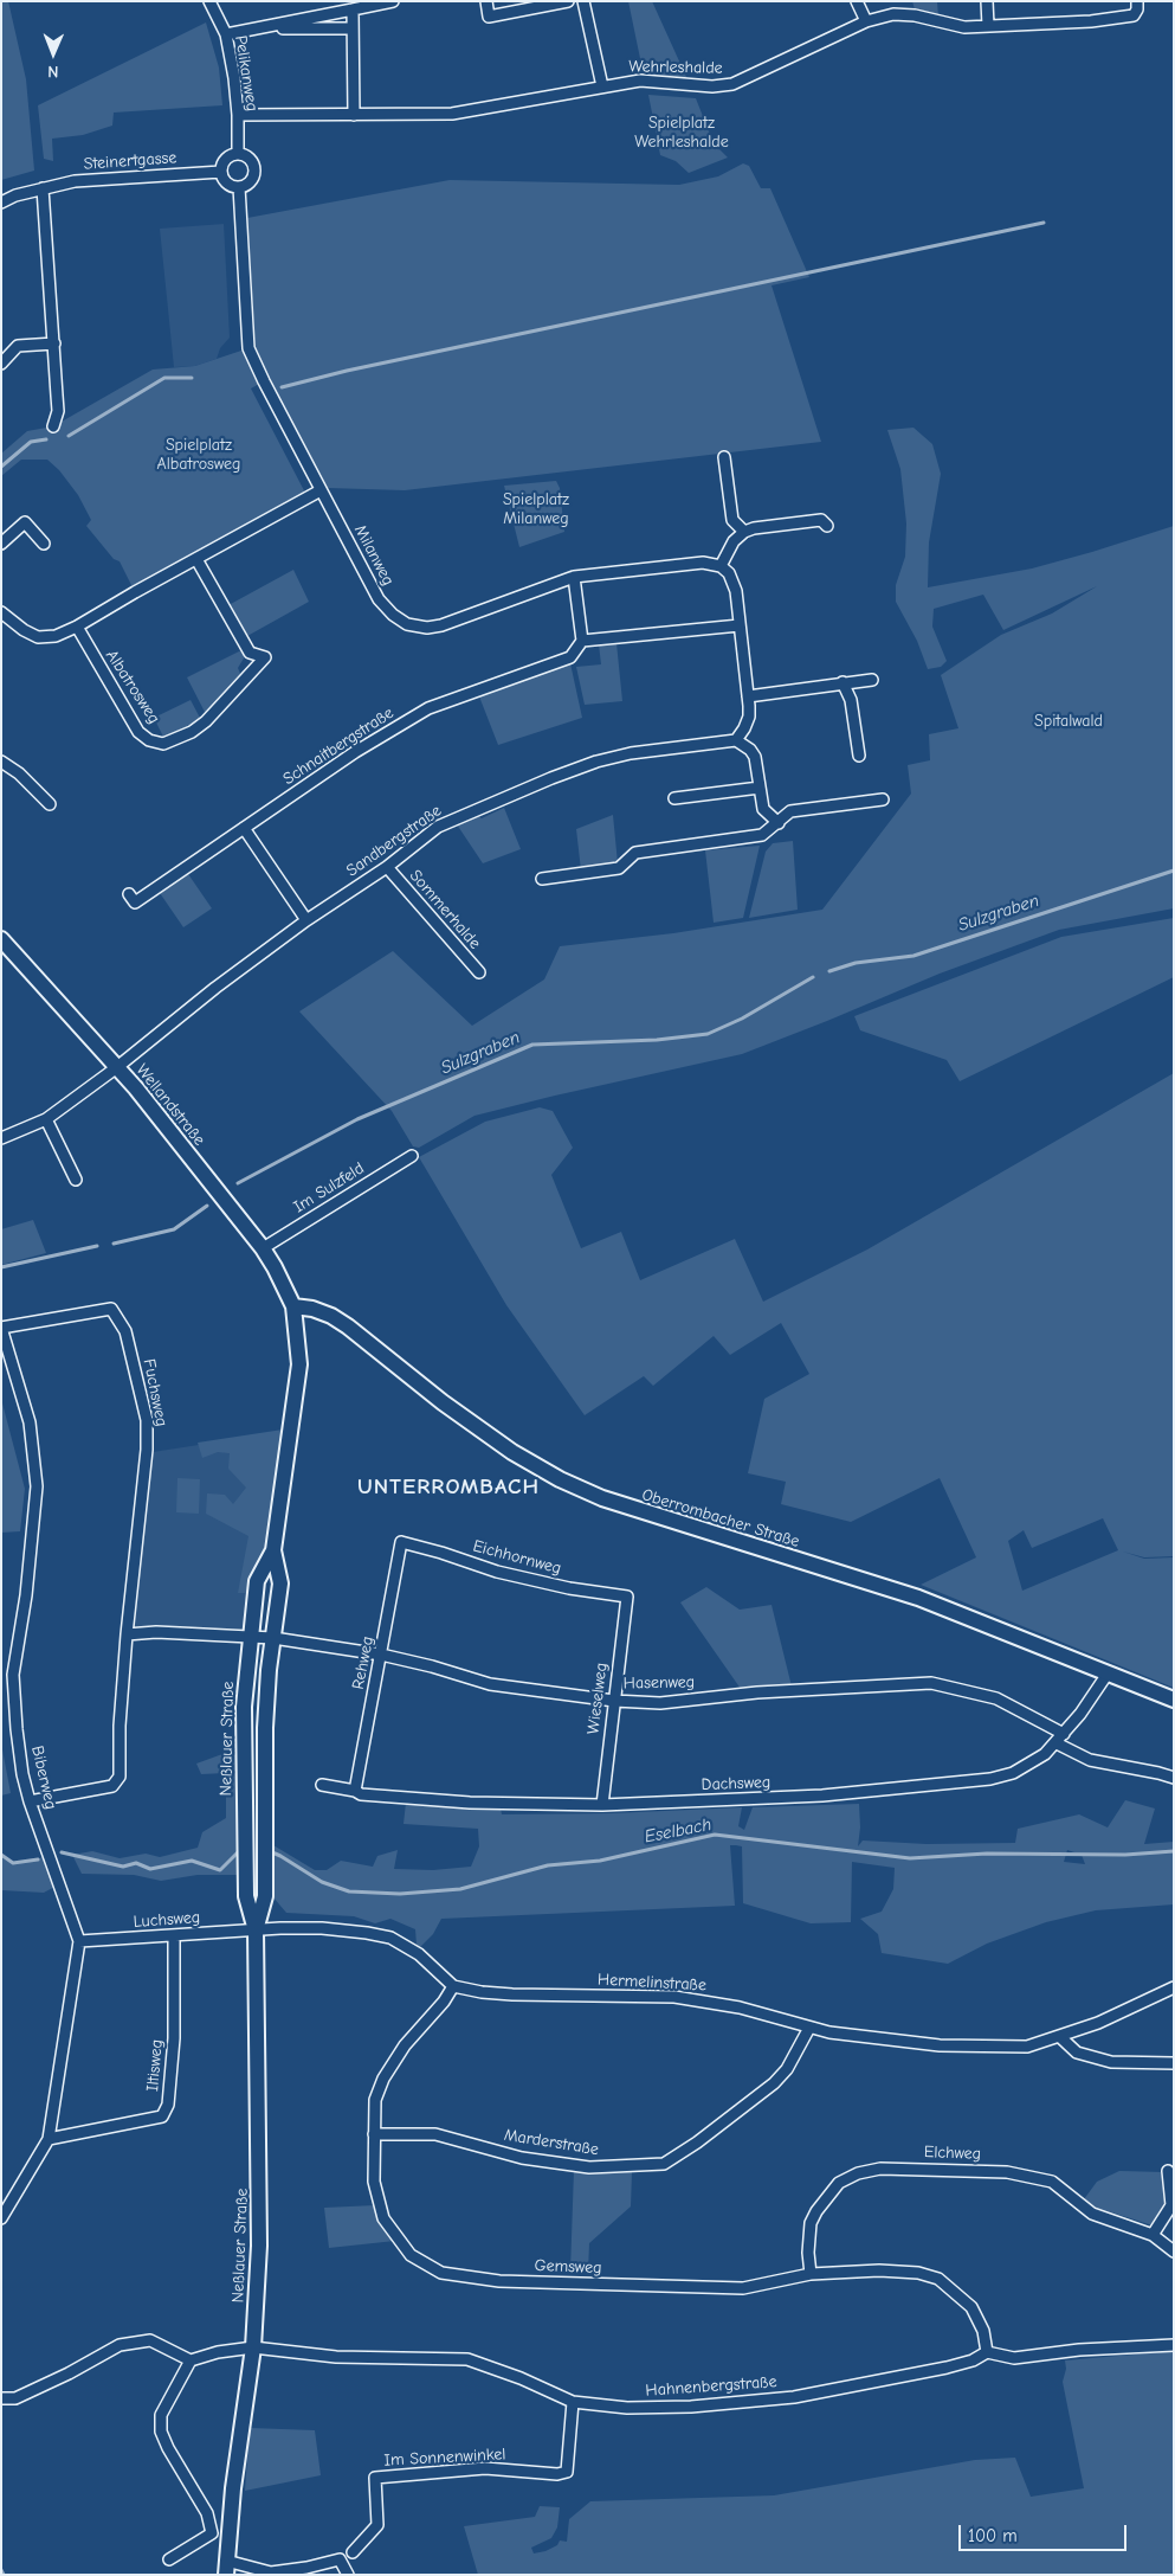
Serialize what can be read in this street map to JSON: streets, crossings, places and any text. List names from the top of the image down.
{
  "streets": {
    "main road": ["Wellandstraße", "Oberrombacher Straße", "Neßlauer Straße"],
    "street": [
      "Wehrleshalde",
      "Pelikanweg",
      "Steinertgasse",
      "Milanweg",
      "Albatrosweg",
      "Schnaitbergstraße",
      "Sandbergstraße",
      "Sommerhalde",
      "Im Sulzfeld",
      "Fuchsweg",
      "Eichhornweg",
      "Rehweg",
      "Hasenweg",
      "Wieselweg",
      "Biberweg",
      "Dachsweg",
      "Luchsweg",
      "Hermelinstraße",
      "Iltisweg",
      "Marderstraße",
      "Elchweg",
      "Gemsweg",
      "Hahnenbergstraße",
      "Im Sonnenwinkel"
    ]
  },
  "crossings": [
    ["Wehrleshalde", "Pelikanweg"],
    ["Pelikanweg", "Steinertgasse"],
    ["Pelikanweg", "Milanweg"],
    ["Steinertgasse", "Milanweg"],
    ["Sandbergstraße", "Sommerhalde"],
    ["Sandbergstraße", "Wellandstraße"],
    ["Wellandstraße", "Im Sulzfeld"],
    ["Wellandstraße", "Oberrombacher Straße"],
    ["Wellandstraße", "Neßlauer Straße"],
    ["Fuchsweg", "Biberweg"],
    ["Oberrombacher Straße", "Neßlauer Straße"],
    ["Oberrombacher Straße", "Dachsweg"],
    ["Eichhornweg", "Rehweg"],
    ["Eichhornweg", "Wieselweg"],
    ["Rehweg", "Hasenweg"],
    ["Rehweg", "Dachsweg"],
    ["Hasenweg", "Wieselweg"],
    ["Hasenweg", "Neßlauer Straße"],
    ["Hasenweg", "Dachsweg"],
    ["Wieselweg", "Dachsweg"],
    ["Neßlauer Straße", "Luchsweg"],
    ["Neßlauer Straße", "Hahnenbergstraße"],
    ["Biberweg", "Luchsweg"],
    ["Biberweg", "Iltisweg"],
    ["Luchsweg", "Iltisweg"],
    ["Hermelinstraße", "Marderstraße"],
    ["Hermelinstraße", "Gemsweg"],
    ["Marderstraße", "Gemsweg"],
    ["Elchweg", "Gemsweg"],
    ["Gemsweg", "Hahnenbergstraße"],
    ["Hahnenbergstraße", "Im Sonnenwinkel"]
  ],
  "districts": ["UNTERROMBACH"],
  "water": ["Sulzgraben", "Eselbach"],
  "parks": [
    "Spielplatz Wehrleshalde",
    "Spielplatz Albatrosweg",
    "Spielplatz Milanweg",
    "Spitalwald"
  ],
  "scale_bar": "100 m",
  "north": "bottom"
}
